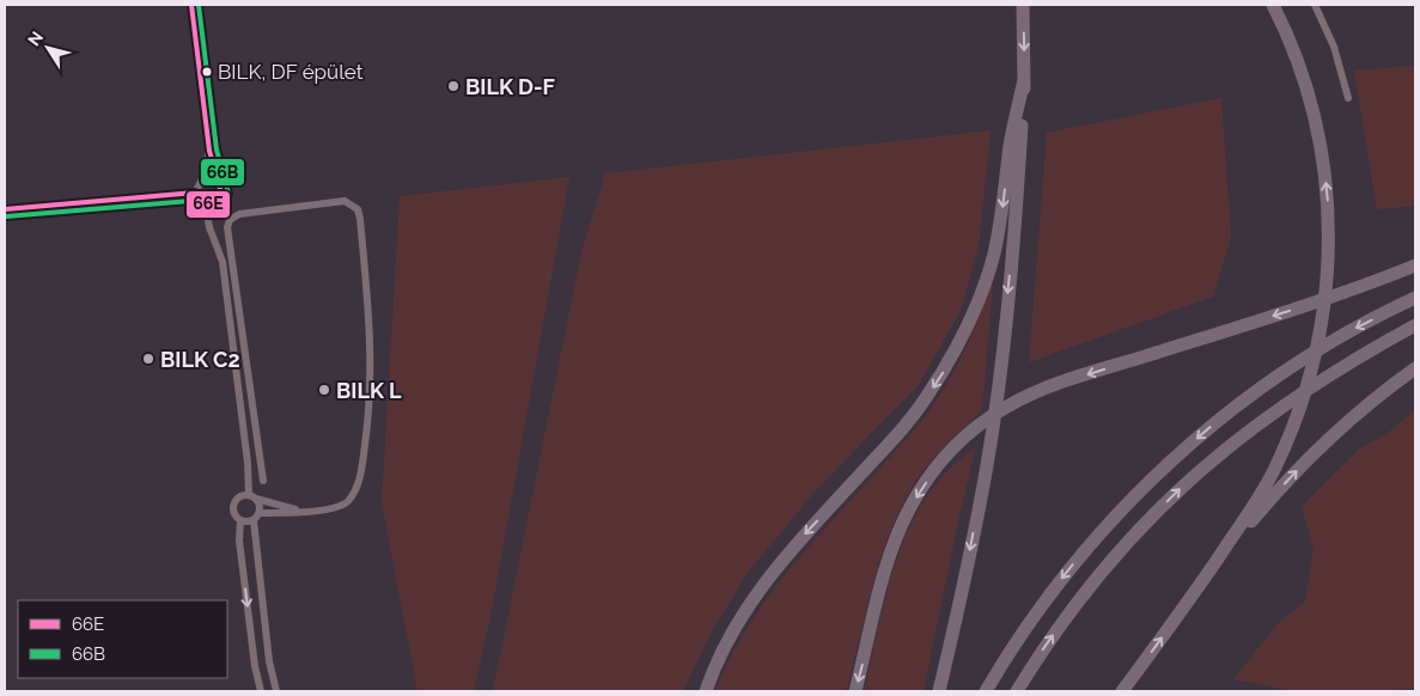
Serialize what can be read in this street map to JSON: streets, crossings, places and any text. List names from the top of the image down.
{
  "places": [
    "BILK, DF épület",
    "BILK D-F",
    "BILK C2",
    "BILK L"
  ],
  "lines": ["transit line 66E", "transit line 66B"],
  "legend": ["66E", "66B"],
  "north": "top left"
}
